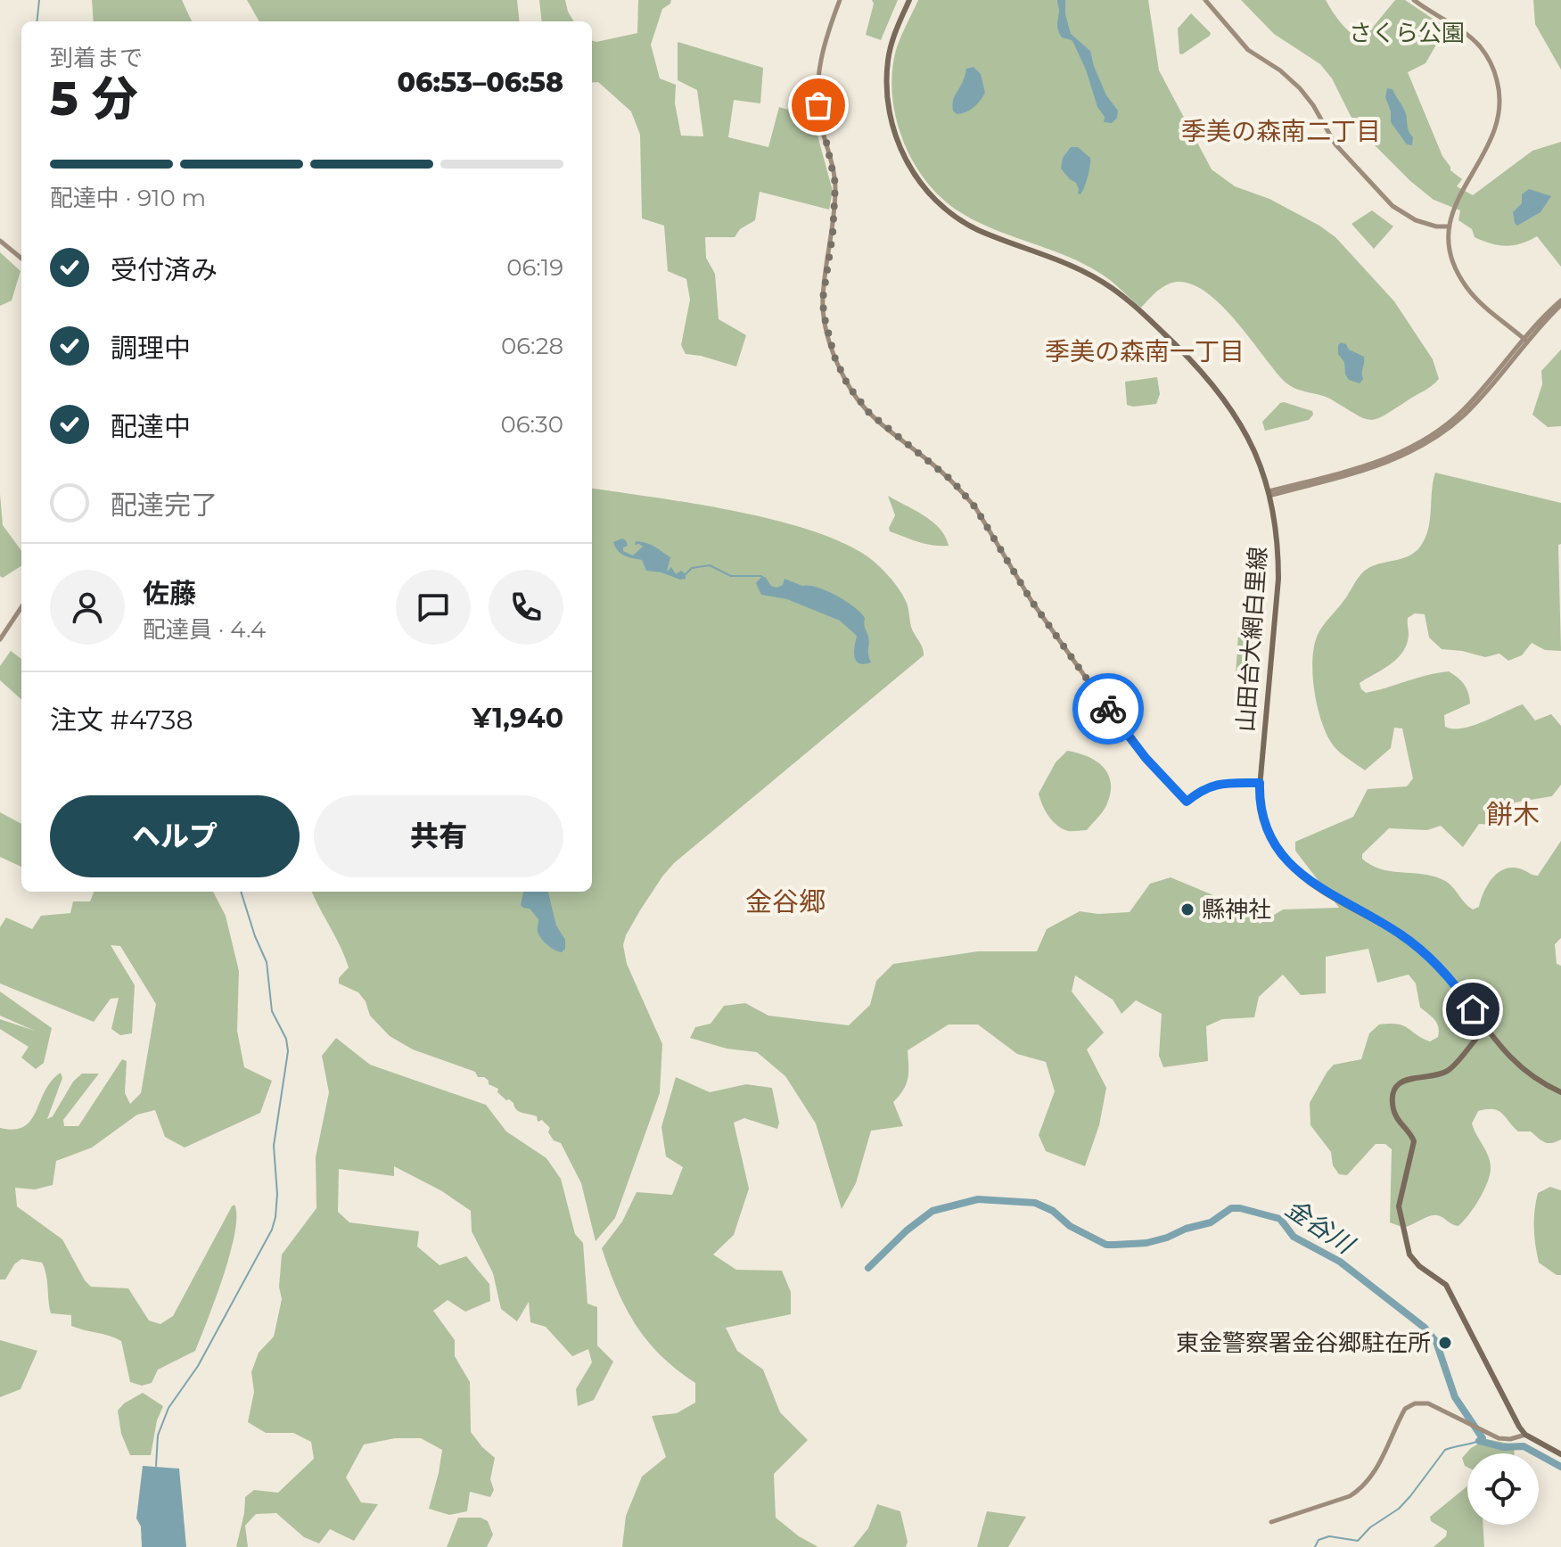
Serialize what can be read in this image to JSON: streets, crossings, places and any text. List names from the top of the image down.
{
  "streets": {
    "main road": ["山田台大網白里線"]
  },
  "districts": [
    "季美の森南二丁目",
    "季美の森南一丁目",
    "餅木",
    "金谷郷"
  ],
  "water": ["金谷川"],
  "parks": ["さくら公園"],
  "places": ["縣神社", "東金警察署金谷郷駐在所"],
  "page": {
    "heading": ["5 分", "到着まで", "06:53–06:58"],
    "panel": [
      "佐藤",
      "配達員 · 4.4",
      "注文 #4738",
      "¥1,940"
    ],
    "bar": "配達中 · 910 m",
    "list": [
      ["受付済み", "06:19"],
      ["調理中", "06:28"],
      ["配達中", "06:30"],
      "配達完了"
    ],
    "buttons": ["ヘルプ", "共有"]
  }
}
